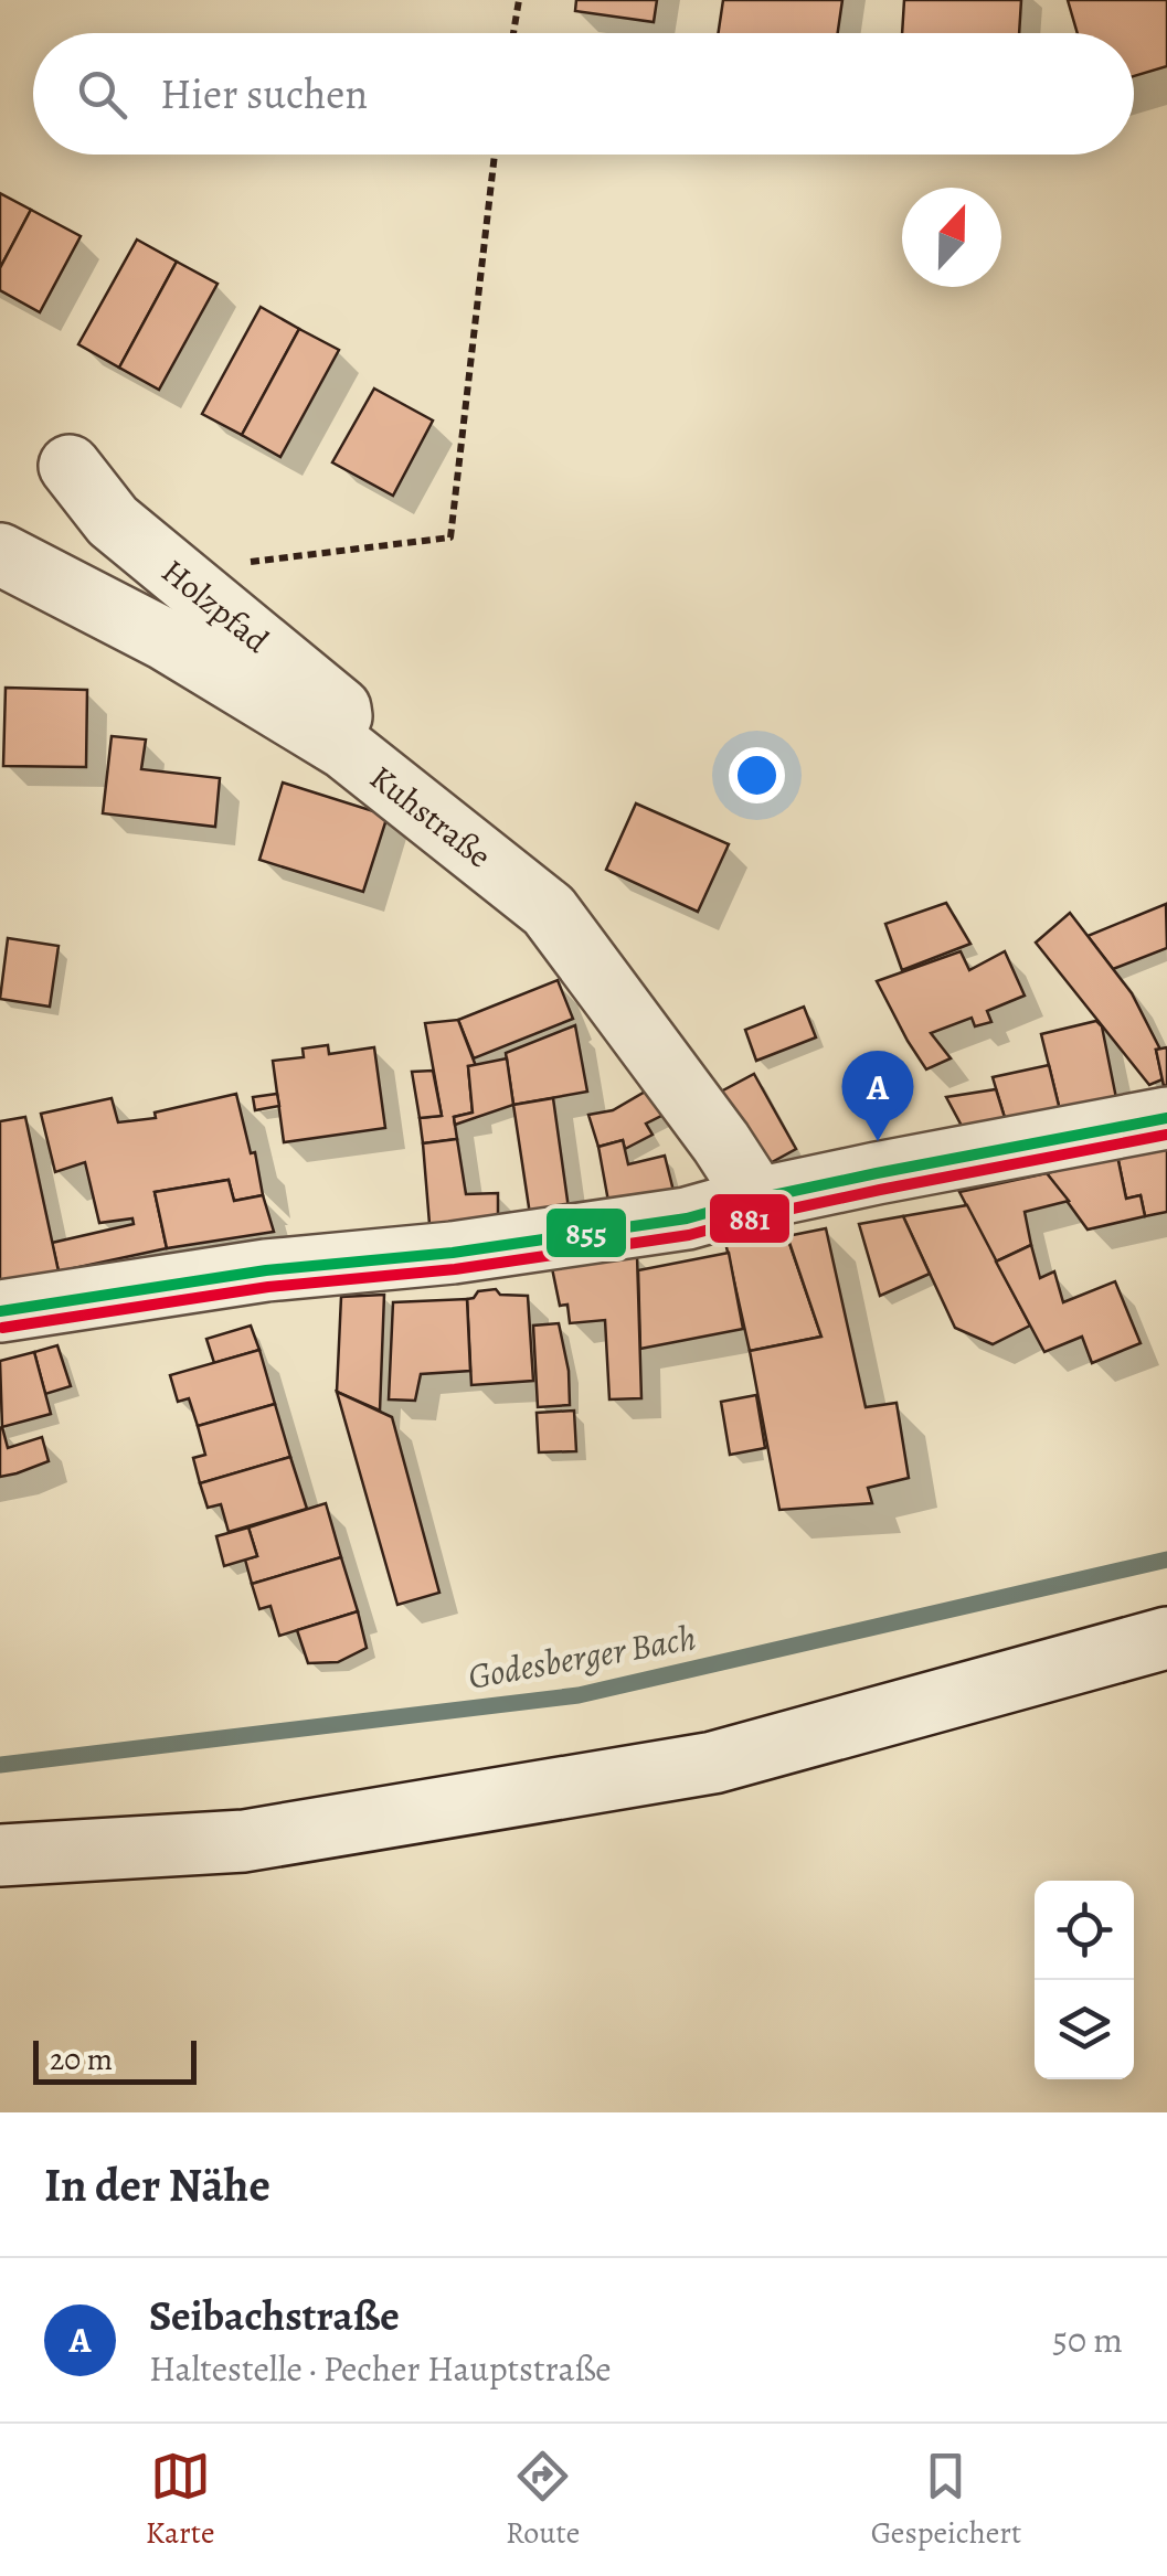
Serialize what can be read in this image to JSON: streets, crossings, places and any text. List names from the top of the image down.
{
  "streets": {
    "street": ["Holzpfad", "Kuhstraße"]
  },
  "crossings": [
    ["Holzpfad", "Kuhstraße"]
  ],
  "water": ["Godesberger Bach"],
  "lines": ["transit line 855", "transit line 881"],
  "scale_bar": "20 m",
  "north": "top",
  "page": {
    "search": "Hier suchen",
    "pins": "A",
    "scale": "20 m",
    "heading": "In der Nähe",
    "list": [
      {
        "mark": "A",
        "name": "Seibachstraße",
        "note": "Haltestelle · Pecher Hauptstraße",
        "value": "50 m"
      }
    ],
    "nav": ["Karte", "Route", "Gespeichert"]
  }
}
